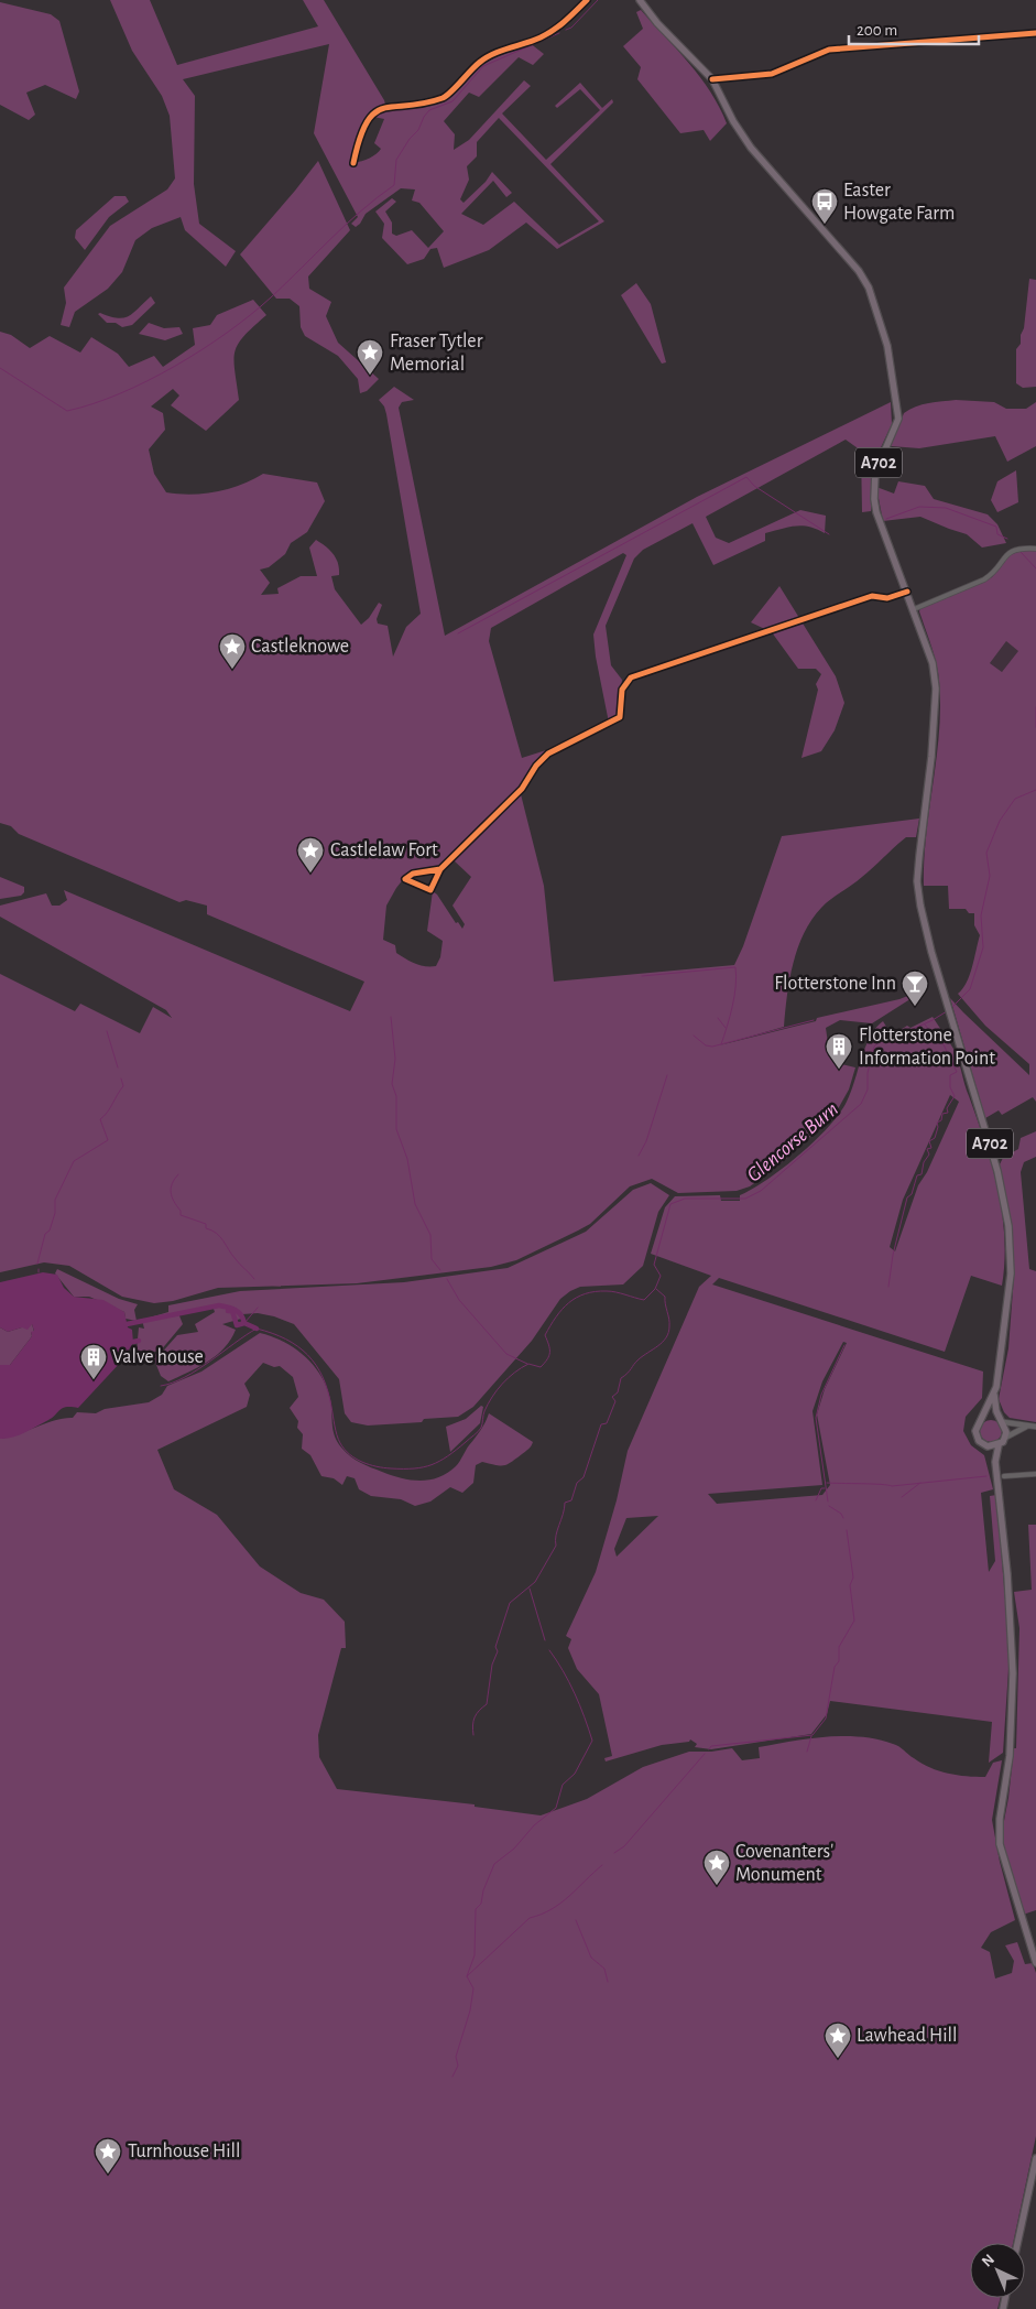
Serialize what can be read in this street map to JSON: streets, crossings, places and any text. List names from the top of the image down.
{
  "streets": {
    "highway": ["A702"]
  },
  "water": ["Glencorse Burn"],
  "places": {
    "bus stop": ["Easter Howgate Farm"],
    "place": [
      "Fraser Tytler Memorial",
      "Castleknowe",
      "Castlelaw Fort",
      "Covenanters' Monument",
      "Lawhead Hill",
      "Turnhouse Hill"
    ],
    "bar": ["Flotterstone Inn"],
    "building": ["Flotterstone Information Point", "Valve house"]
  },
  "scale_bar": "200 m",
  "north": "top left"
}
